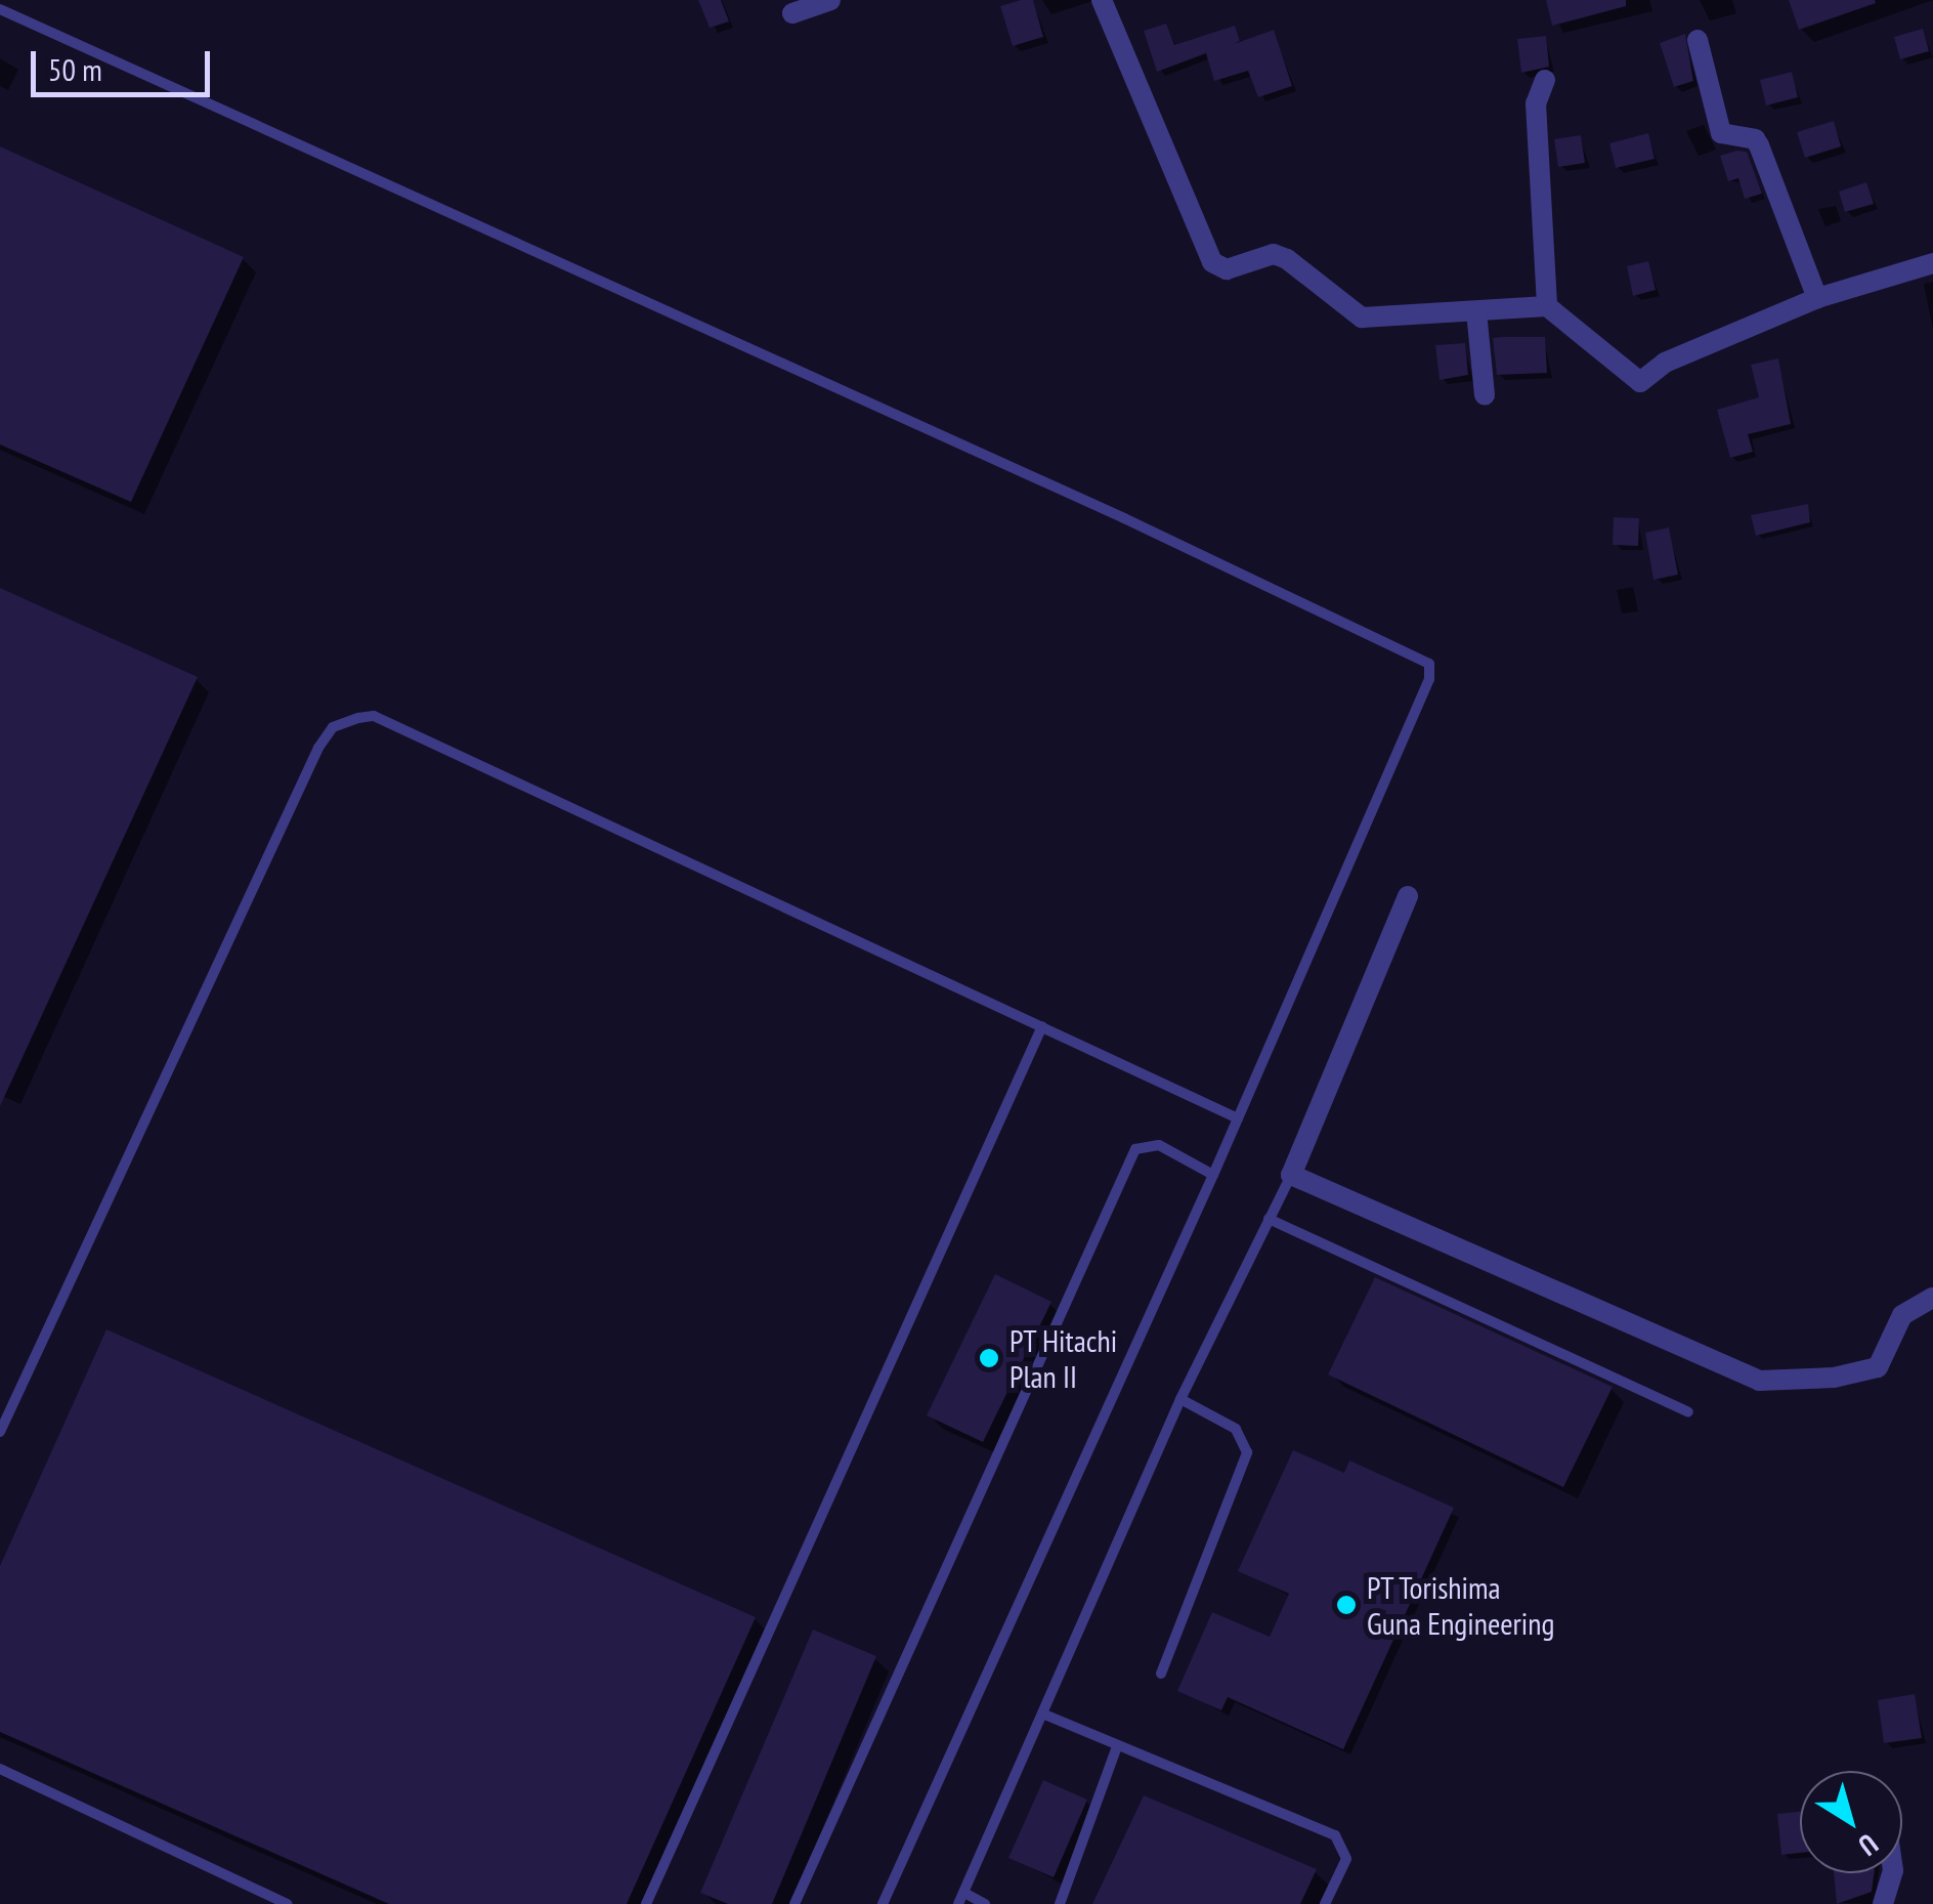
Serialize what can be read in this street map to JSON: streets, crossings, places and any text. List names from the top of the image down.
{
  "places": ["PT Hitachi Plan II", "PT Torishima Guna Engineering"],
  "scale_bar": "50 m",
  "north": "bottom right"
}
